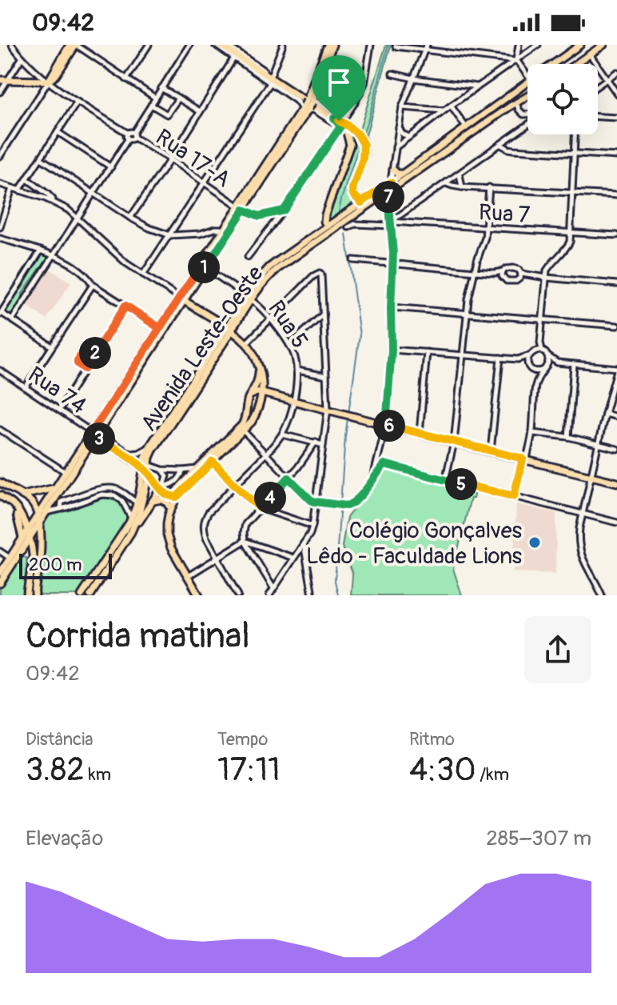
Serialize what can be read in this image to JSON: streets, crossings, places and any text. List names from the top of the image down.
{
  "streets": {
    "main road": ["Avenida Leste-Oeste"],
    "street": [
      "Rua 17-A",
      "Rua 7",
      "Rua 5",
      "Rua 74"
    ]
  },
  "crossings": [
    ["Rua 7", "Avenida Leste-Oeste"],
    ["Rua 5", "Avenida Leste-Oeste"],
    ["Avenida Leste-Oeste", "Rua 74"]
  ],
  "places": ["Colégio Gonçalves Lêdo - Faculdade Lions"],
  "scale_bar": "200 m",
  "page": {
    "status": "09:42",
    "pins": [
      "7",
      "1",
      "2",
      "6",
      "3",
      "5",
      "4"
    ],
    "scale": "200 m",
    "heading": ["Corrida matinal", "09:42"],
    "stats": [
      ["Distância", "3.82 km"],
      ["Tempo", "17:11"],
      ["Ritmo", "4:30 /km"]
    ],
    "chart": ["Elevação", "285–307 m"]
  }
}
